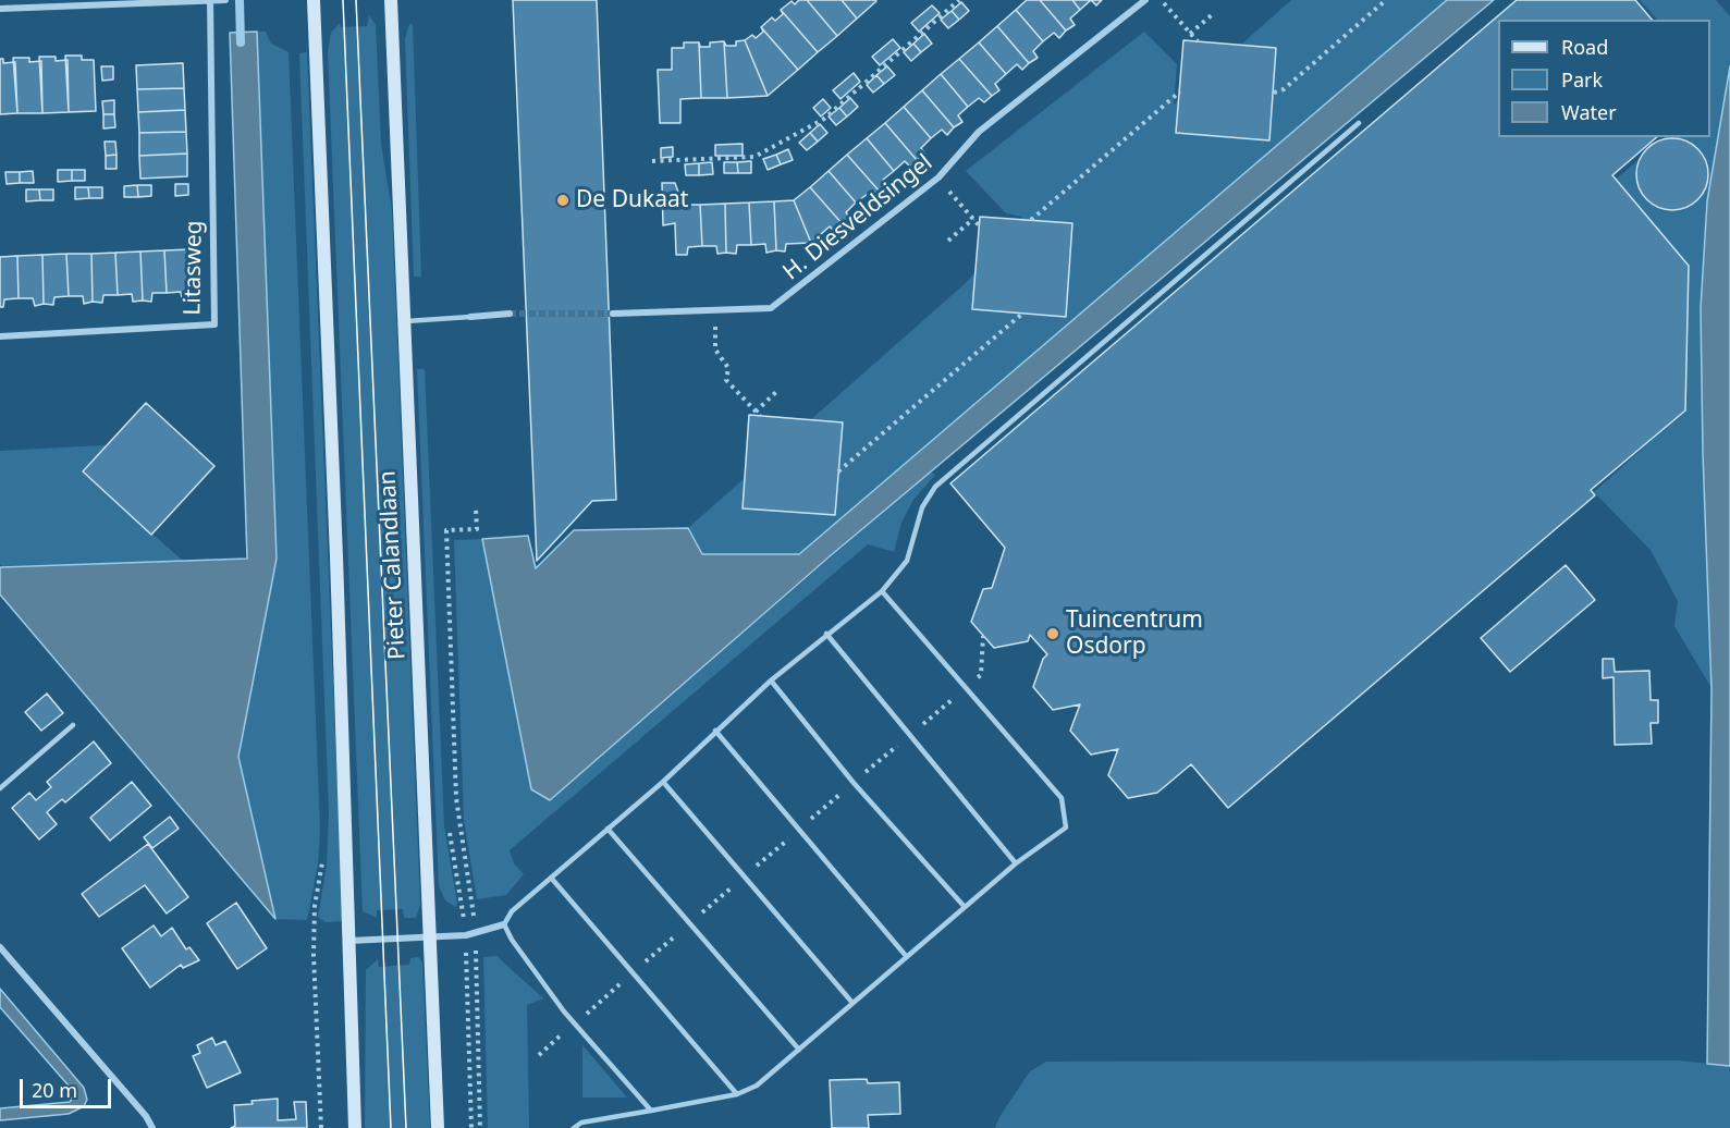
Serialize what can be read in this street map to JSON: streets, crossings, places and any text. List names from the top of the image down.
{
  "streets": {
    "main road": ["Pieter Calandlaan"],
    "street": ["H. Diesveldsingel", "Litasweg"]
  },
  "places": ["De Dukaat", "Tuincentrum Osdorp"],
  "legend": ["Road", "Park", "Water"],
  "scale_bar": "20 m"
}
